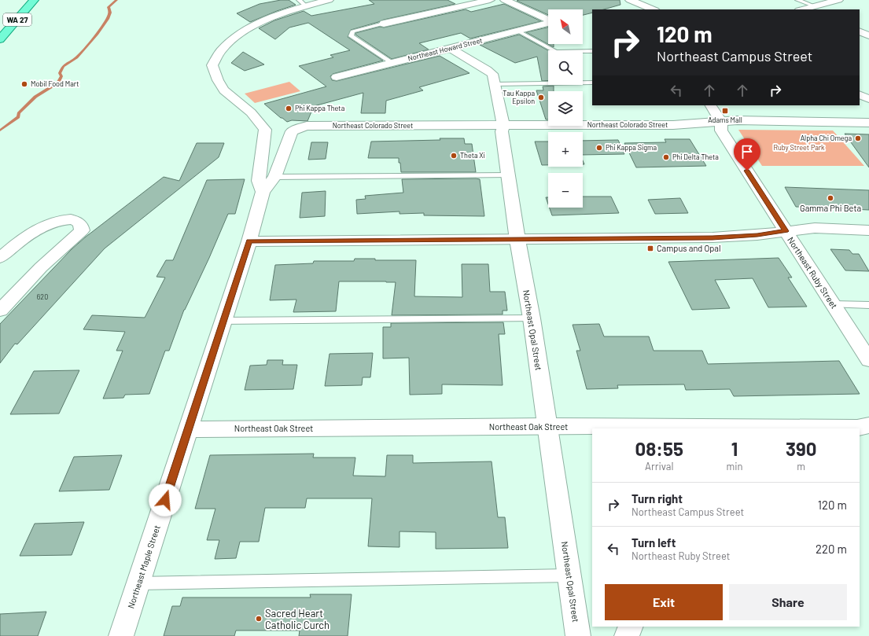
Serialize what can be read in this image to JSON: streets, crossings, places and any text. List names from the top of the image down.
{
  "streets": {
    "main road": ["WA 27"],
    "street": [
      "Northeast Howard Street",
      "Northeast Colorado Street",
      "Northeast Ruby Street",
      "Northeast Opal Street",
      "Northeast Oak Street",
      "Northeast Maple Street"
    ]
  },
  "crossings": [
    ["Northeast Howard Street", "Northeast Opal Street"],
    ["Northeast Colorado Street", "Northeast Ruby Street"],
    ["Northeast Colorado Street", "Northeast Opal Street"],
    ["Northeast Colorado Street", "Northeast Maple Street"],
    ["Northeast Opal Street", "Northeast Oak Street"],
    ["Northeast Oak Street", "Northeast Maple Street"]
  ],
  "parks": ["Ruby Street Park"],
  "places": {
    "other": [
      "Mobil Food Mart",
      "Tau Kappa Epsilon",
      "Phi Kappa Theta",
      "Alpha Chi Omega",
      "Phi Kappa Sigma",
      "Theta Xi",
      "Phi Delta Theta",
      "Gamma Phi Beta",
      "Sacred Heart Catholic Curch"
    ],
    "transit": ["Adams Mall", "Campus and Opal"]
  },
  "house_numbers": ["620"],
  "north": "top left",
  "page": {
    "map_buttons": ["+", "−"],
    "turn": ["120 m", "Northeast Campus Street"],
    "eta": [
      "08:55",
      "Arrival",
      "1",
      "min",
      "390",
      "m"
    ],
    "list": [
      {
        "name": "Turn right",
        "note": "Northeast Campus Street",
        "value": "120 m"
      },
      {
        "name": "Turn left",
        "note": "Northeast Ruby Street",
        "value": "220 m"
      }
    ],
    "buttons": ["Exit", "Share"]
  }
}
